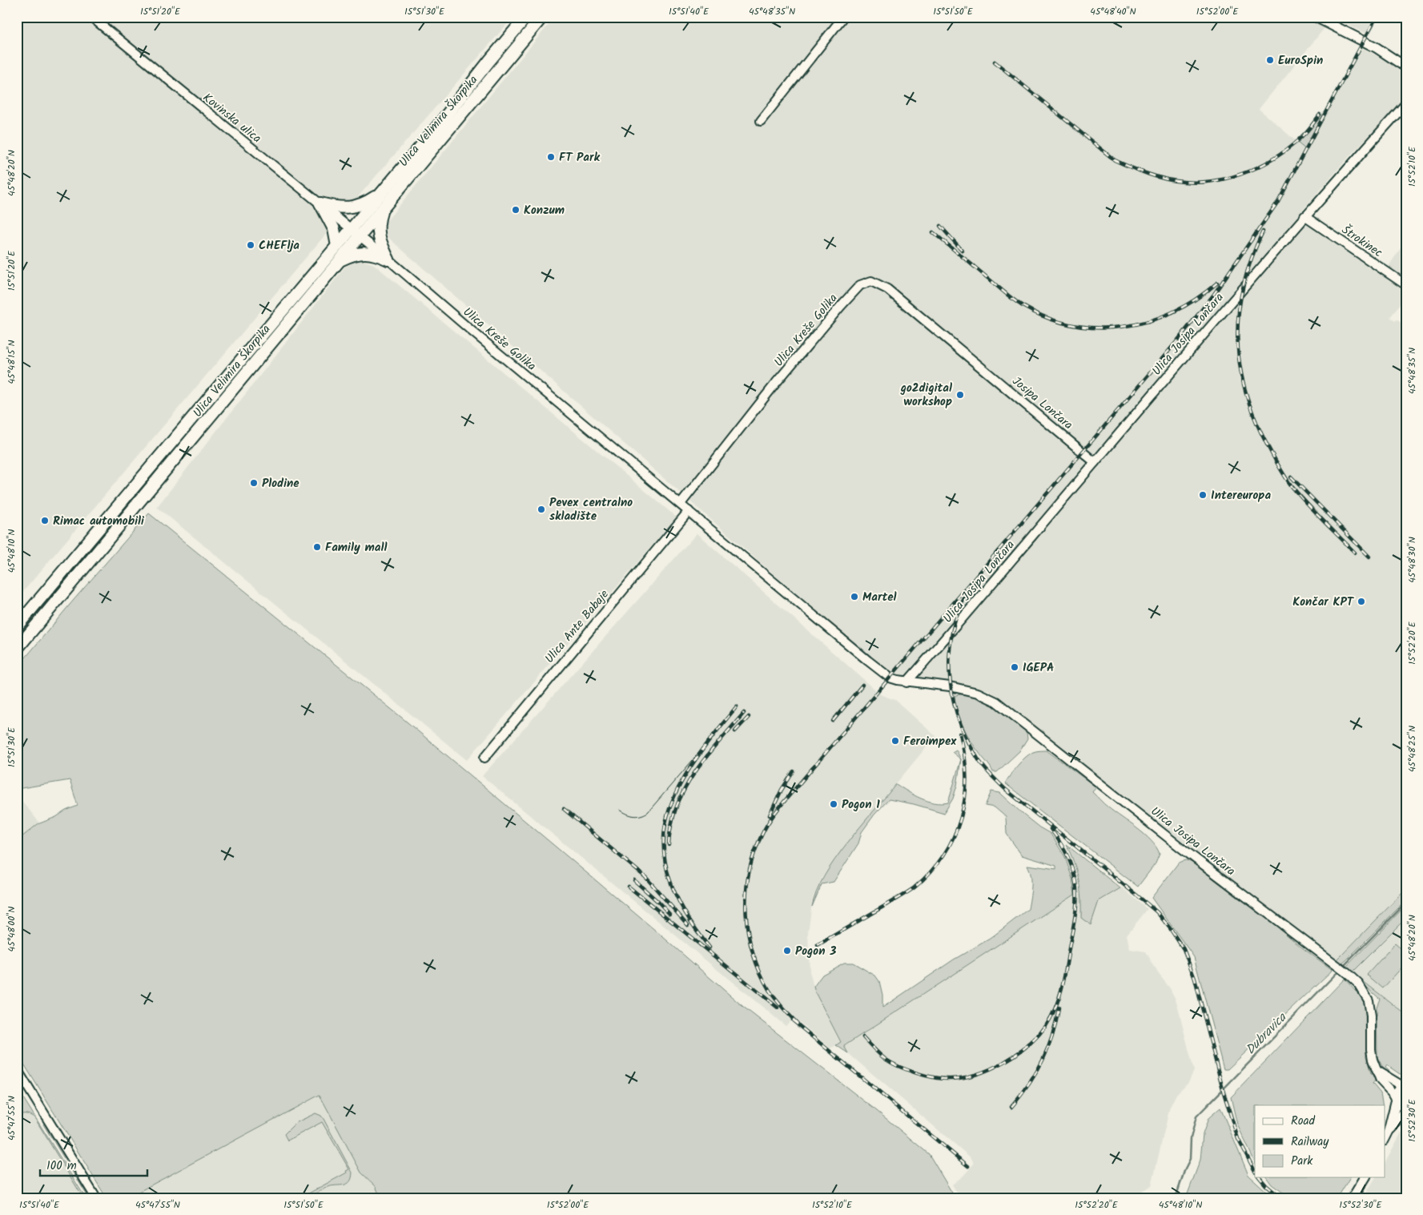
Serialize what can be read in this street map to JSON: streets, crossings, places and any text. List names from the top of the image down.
{
  "streets": {
    "main road": ["Ulica Velimira Škorpika"],
    "street": [
      "Kovinska ulica",
      "Štrokinec",
      "Ulica Kreše Golika",
      "Ulica Josipa Lončara",
      "Josipa Lončara",
      "Ulica Ante Babaje"
    ]
  },
  "crossings": [
    ["Kovinska ulica", "Ulica Velimira Škorpika"],
    ["Kovinska ulica", "Ulica Kreše Golika"],
    ["Ulica Velimira Škorpika", "Ulica Kreše Golika"],
    ["Štrokinec", "Ulica Josipa Lončara"],
    ["Ulica Kreše Golika", "Ulica Josipa Lončara"],
    ["Ulica Kreše Golika", "Josipa Lončara"],
    ["Ulica Kreše Golika", "Ulica Ante Babaje"],
    ["Ulica Josipa Lončara", "Josipa Lončara"]
  ],
  "water": ["Dubravica"],
  "places": [
    "EuroSpin",
    "FT Park",
    "Konzum",
    "CHEFlja",
    "go2digital workshop",
    "Plodine",
    "Intereuropa",
    "Pevex centralno skladište",
    "Rimac automobili",
    "Family mall",
    "Martel",
    "Končar KPT",
    "IGEPA",
    "Feroimpex",
    "Pogon 1",
    "Pogon 3"
  ],
  "legend": ["Road", "Railway", "Park"],
  "scale_bar": "100 m",
  "coordinates": [
    "15°51'20\"E",
    "15°51'30\"E",
    "15°51'40\"E",
    "45°48'35\"N",
    "15°51'50\"E",
    "45°48'40\"N",
    "15°52'00\"E",
    "15°52'10\"E",
    "45°48'20\"N",
    "45°48'15\"N",
    "45°48'10\"N",
    "45°48'30\"N",
    "15°52'20\"E",
    "45°48'25\"N",
    "45°48'00\"N",
    "45°47'55\"N",
    "15°52'30\"E"
  ]
}
